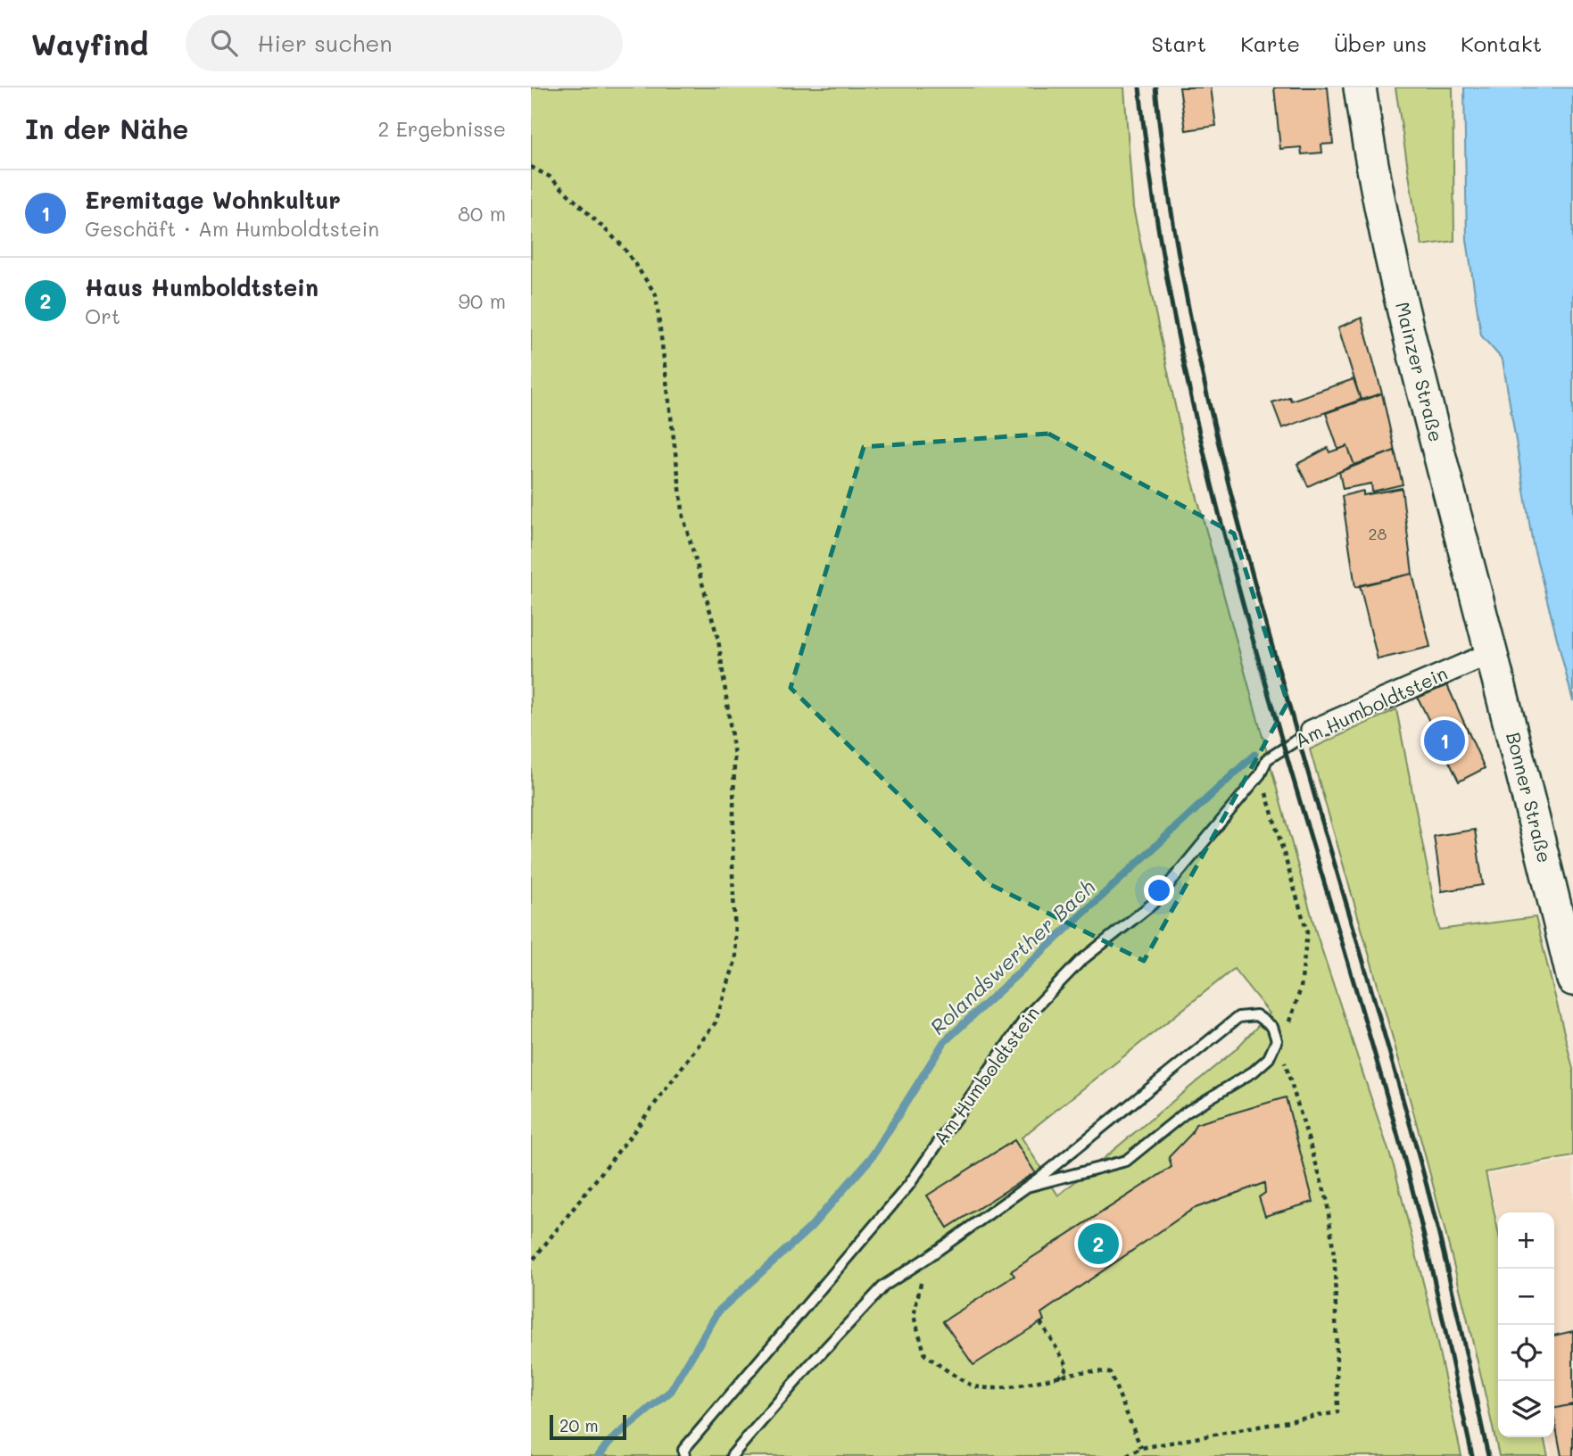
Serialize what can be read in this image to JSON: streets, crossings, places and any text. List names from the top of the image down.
{
  "streets": {
    "main road": ["Mainzer Straße", "Bonner Straße"],
    "street": ["Am Humboldtstein"]
  },
  "crossings": [
    ["Mainzer Straße", "Am Humboldtstein"],
    ["Mainzer Straße", "Bonner Straße"],
    ["Am Humboldtstein", "Bonner Straße"]
  ],
  "water": ["Rolandswerther Bach"],
  "house_numbers": ["28"],
  "scale_bar": "20 m",
  "page": {
    "header": "Wayfind",
    "search": "Hier suchen",
    "nav": [
      "Start",
      "Karte",
      "Über uns",
      "Kontakt"
    ],
    "heading": ["In der Nähe", "2 Ergebnisse"],
    "list": [
      {
        "mark": "1",
        "name": "Eremitage Wohnkultur",
        "note": "Geschäft · Am Humboldtstein",
        "value": "80 m"
      },
      {
        "mark": "2",
        "name": "Haus Humboldtstein",
        "note": "Ort",
        "value": "90 m"
      }
    ],
    "pins": ["1", "2"],
    "map_buttons": ["+", "−"],
    "scale": "20 m"
  }
}
